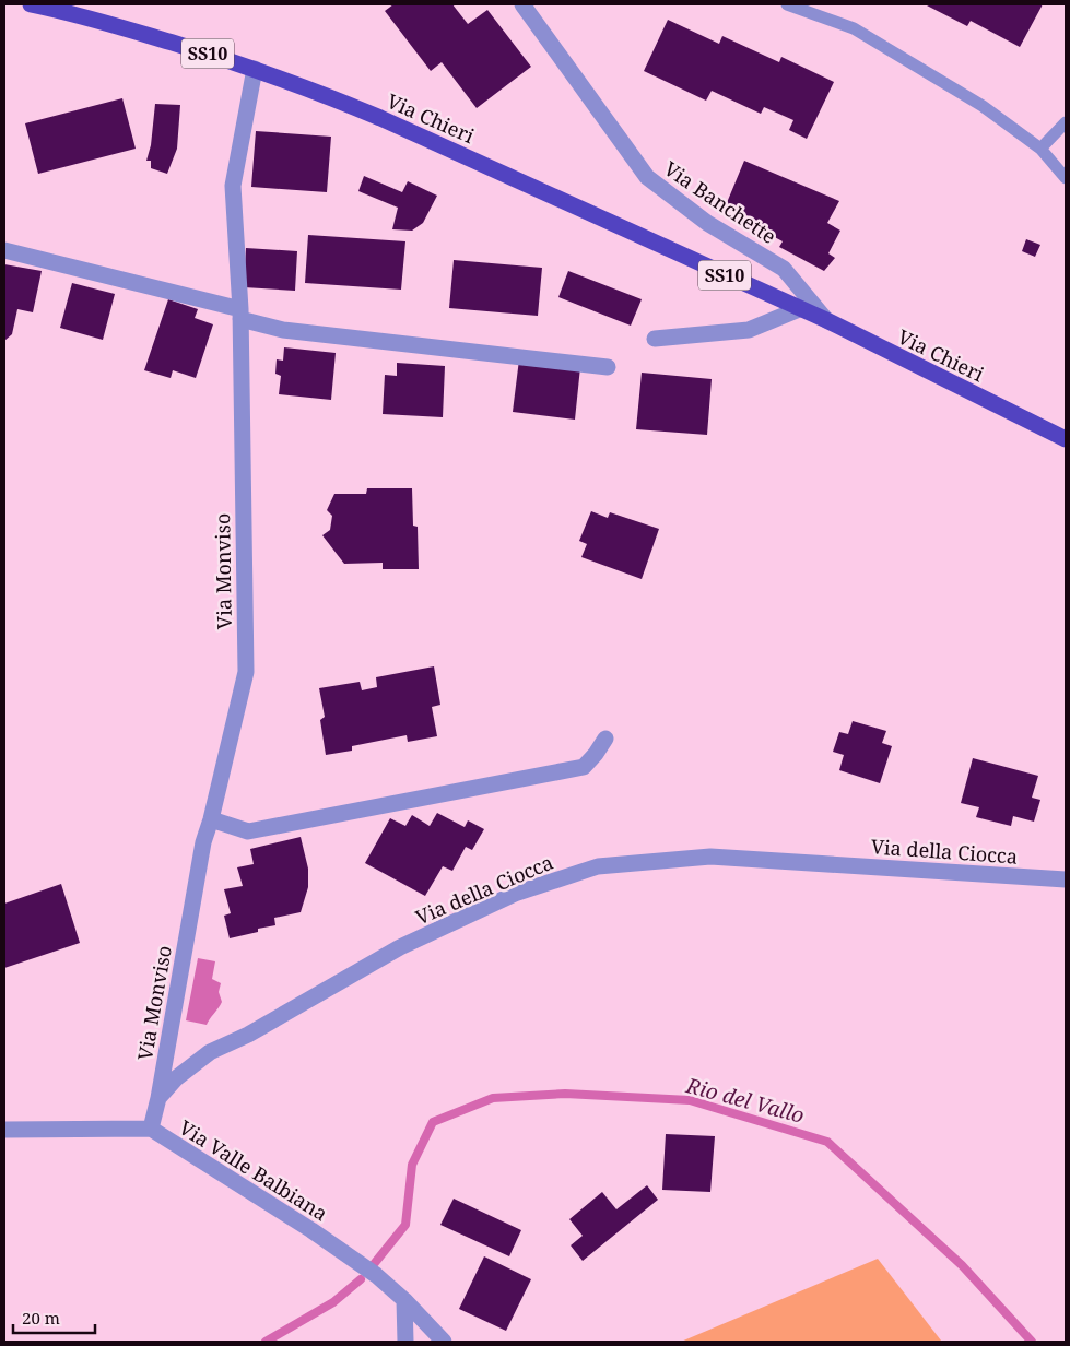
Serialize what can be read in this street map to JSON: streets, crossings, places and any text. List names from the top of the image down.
{
  "streets": {
    "main road": ["SS10", "Via Chieri"],
    "street": [
      "Via Banchette",
      "Via Monviso",
      "Via della Ciocca",
      "Via Valle Balbiana"
    ]
  },
  "crossings": [
    ["Via Chieri", "Via Banchette"],
    ["Via Chieri", "Via Monviso"],
    ["Via Monviso", "Via della Ciocca"],
    ["Via della Ciocca", "Via Valle Balbiana"]
  ],
  "water": ["Rio del Vallo"],
  "scale_bar": "20 m"
}
